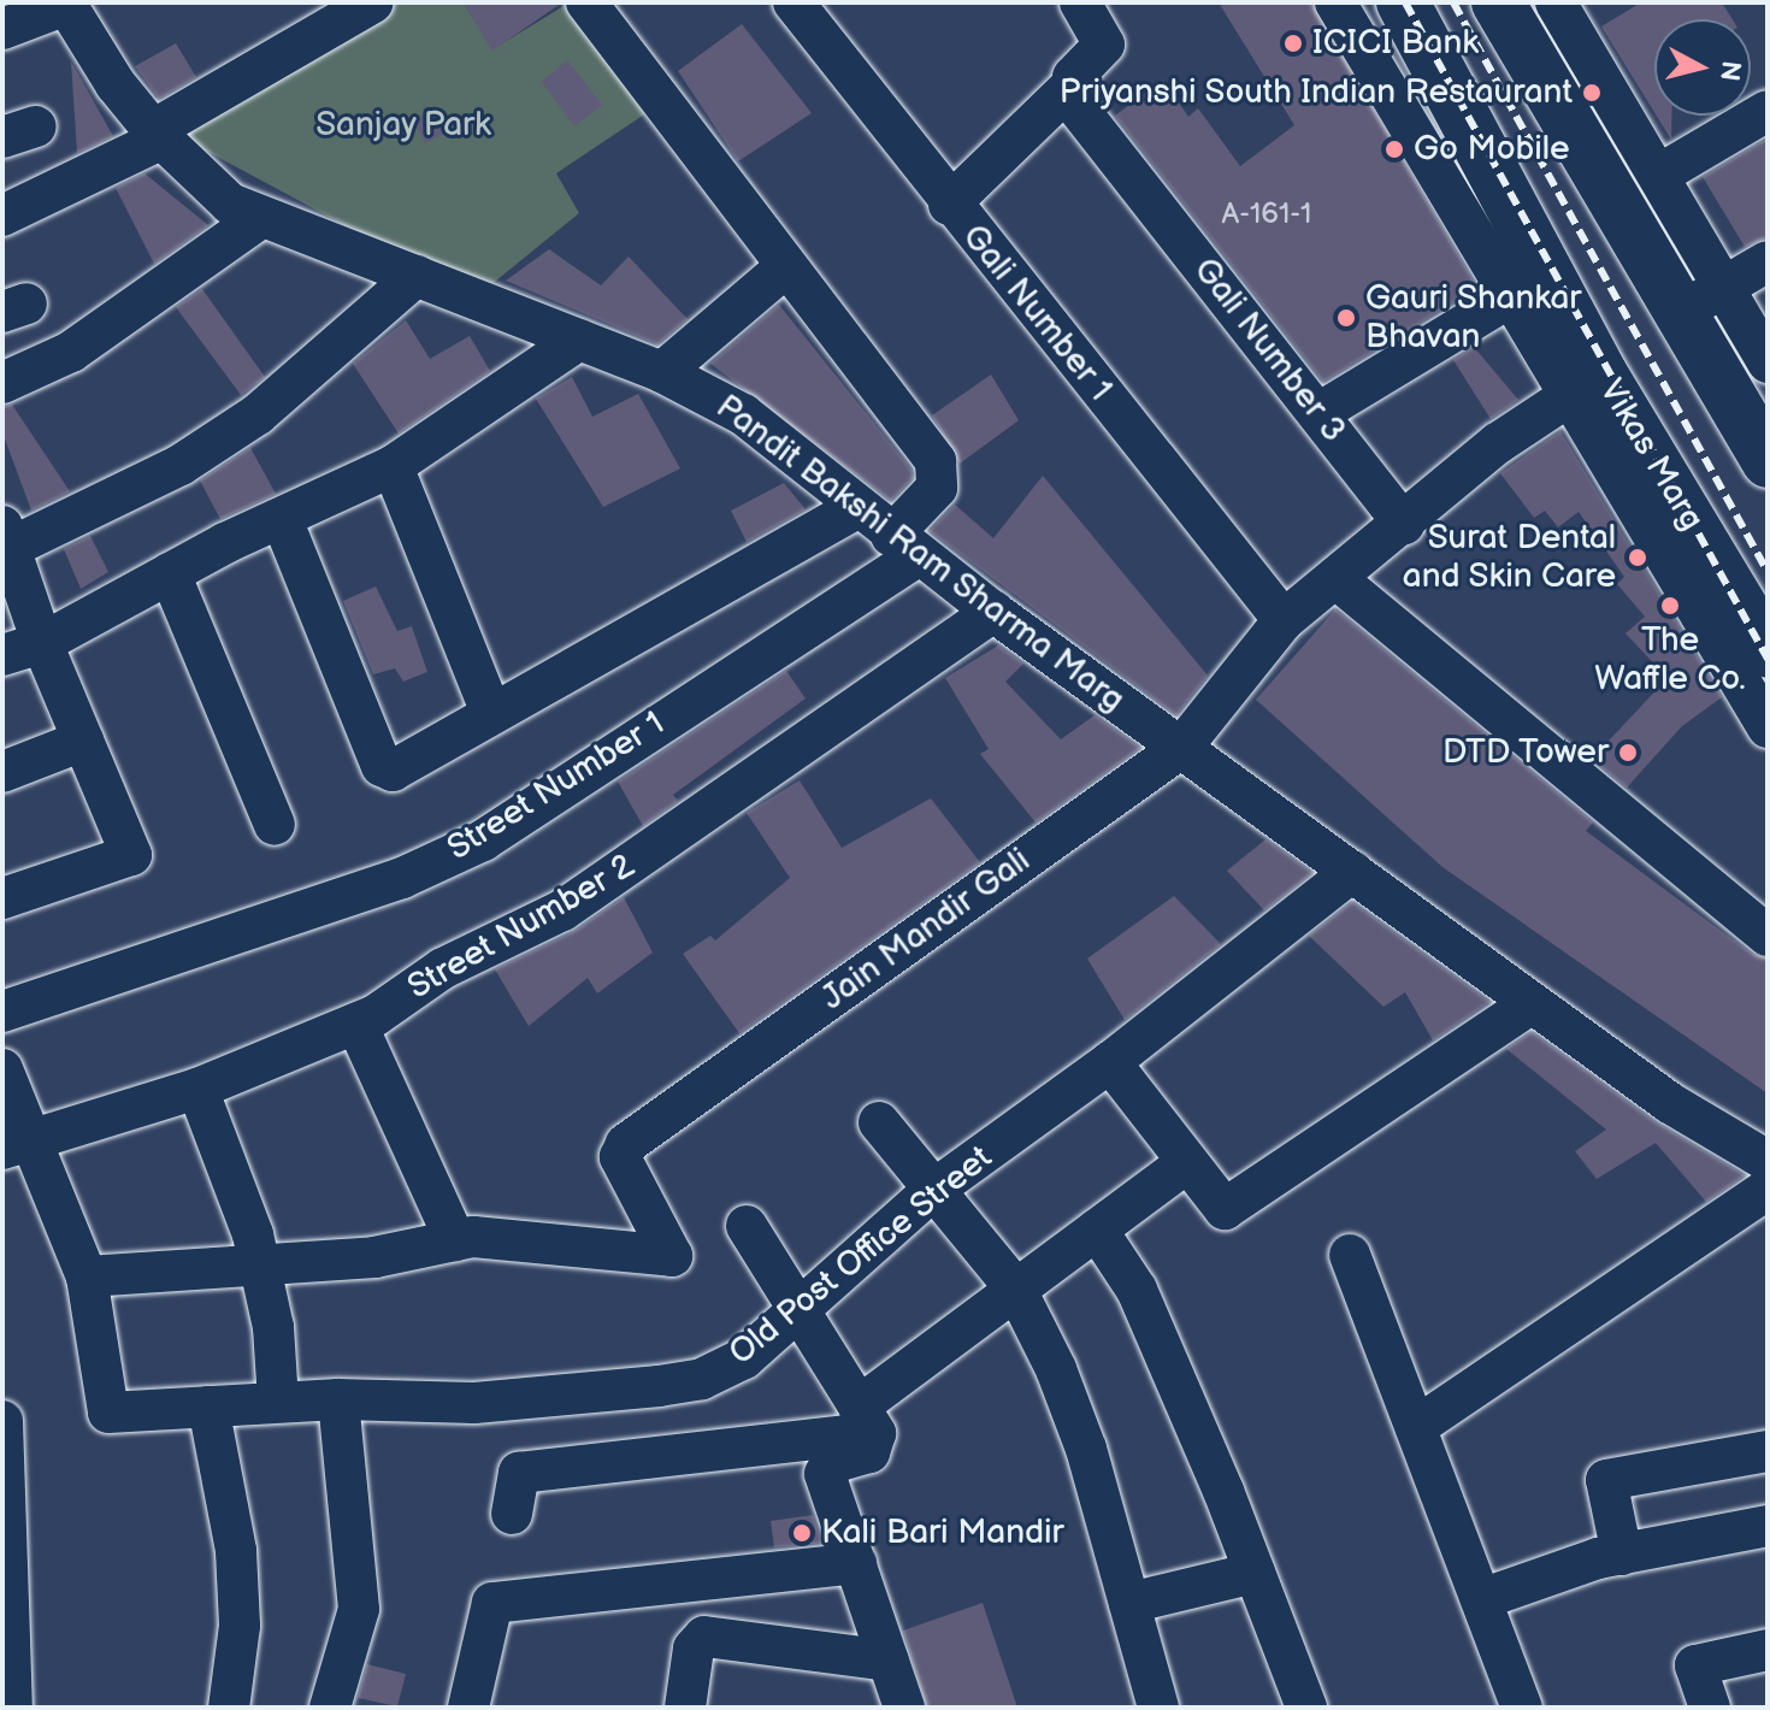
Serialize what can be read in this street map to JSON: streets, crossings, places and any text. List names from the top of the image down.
{
  "streets": {
    "main road": ["Vikas Marg"],
    "street": [
      "Gali Number 1",
      "Gali Number 3",
      "Pandit Bakshi Ram Sharma Marg",
      "Street Number 1",
      "Street Number 2",
      "Jain Mandir Gali",
      "Old Post Office Street"
    ]
  },
  "crossings": [
    ["Gali Number 1", "Jain Mandir Gali"],
    ["Gali Number 3", "Jain Mandir Gali"],
    ["Vikas Marg", "Jain Mandir Gali"],
    ["Pandit Bakshi Ram Sharma Marg", "Street Number 1"],
    ["Pandit Bakshi Ram Sharma Marg", "Street Number 2"],
    ["Pandit Bakshi Ram Sharma Marg", "Jain Mandir Gali"],
    ["Pandit Bakshi Ram Sharma Marg", "Old Post Office Street"]
  ],
  "parks": ["Sanjay Park"],
  "places": [
    "ICICI Bank",
    "Priyanshi South Indian Restaurant",
    "Go Mobile",
    "Gauri Shankar Bhavan",
    "Surat Dental and Skin Care",
    "The Waffle Co.",
    "DTD Tower",
    "Kali Bari Mandir"
  ],
  "house_numbers": ["A-161-1"],
  "north": "right"
}
